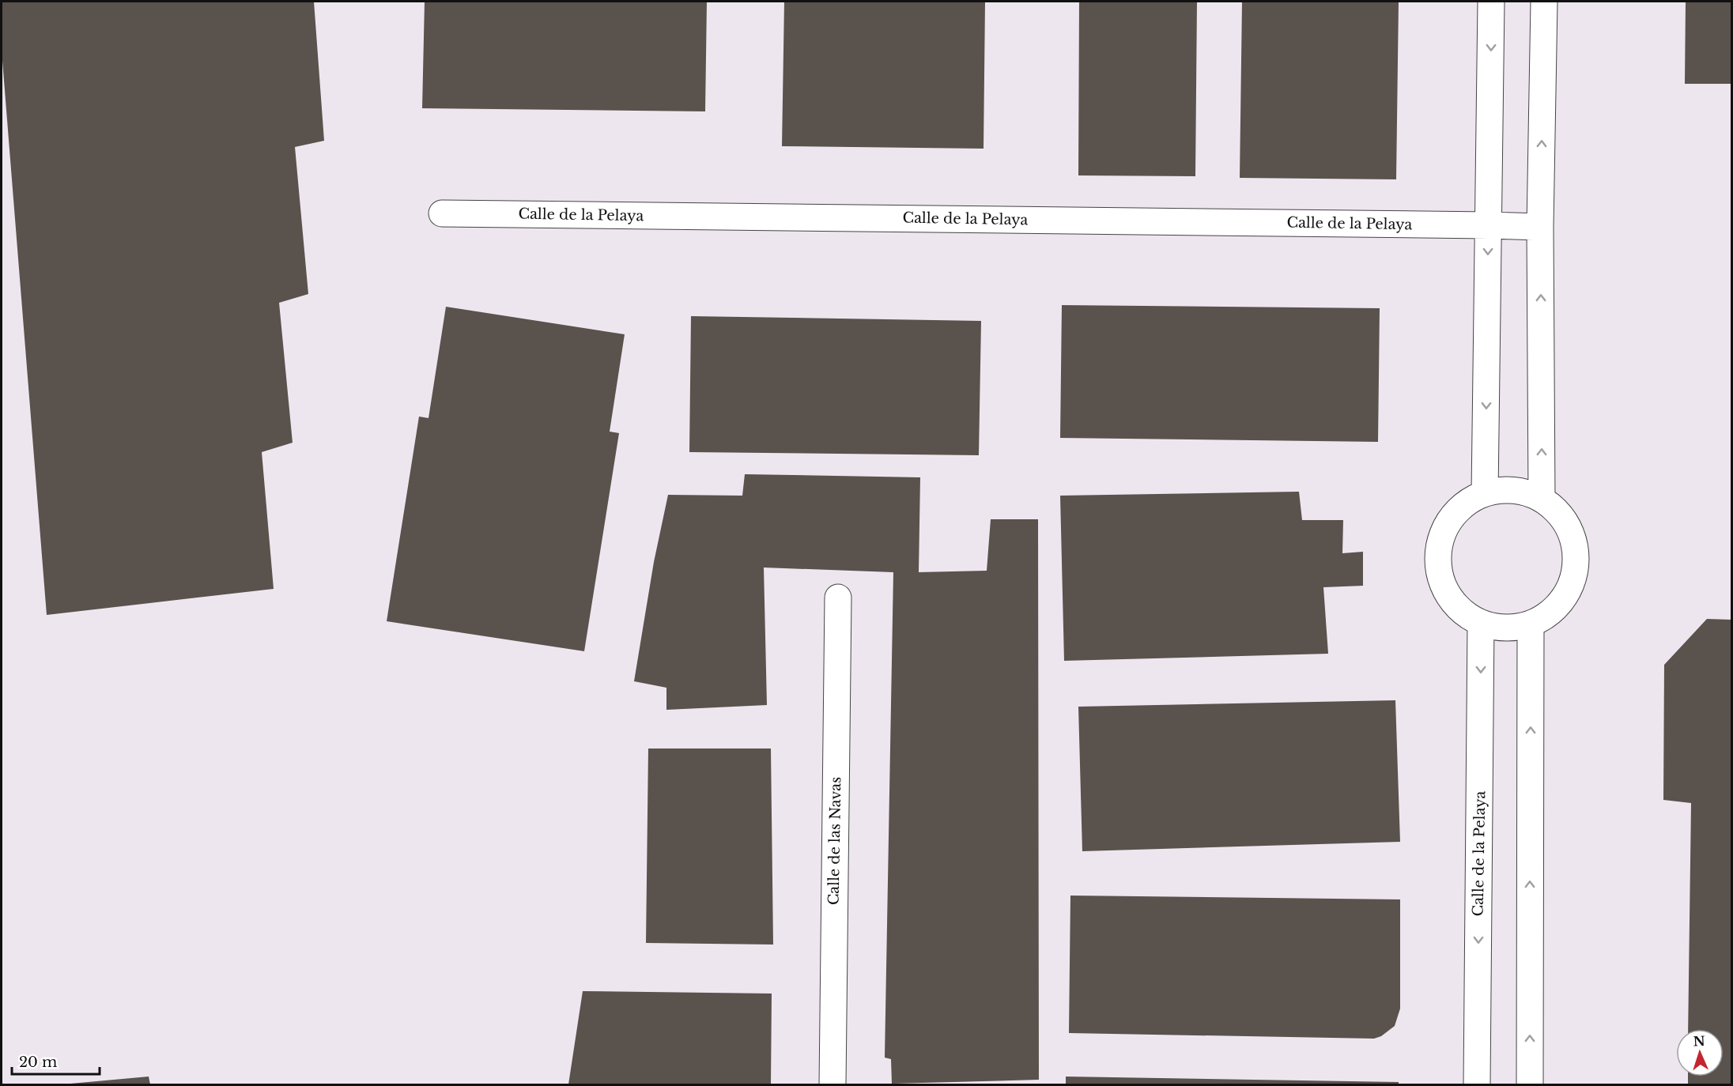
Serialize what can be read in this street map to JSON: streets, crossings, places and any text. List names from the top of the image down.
{
  "streets": {
    "street": ["Calle de la Pelaya", "Calle de las Navas"]
  },
  "scale_bar": "20 m",
  "north": "top"
}
